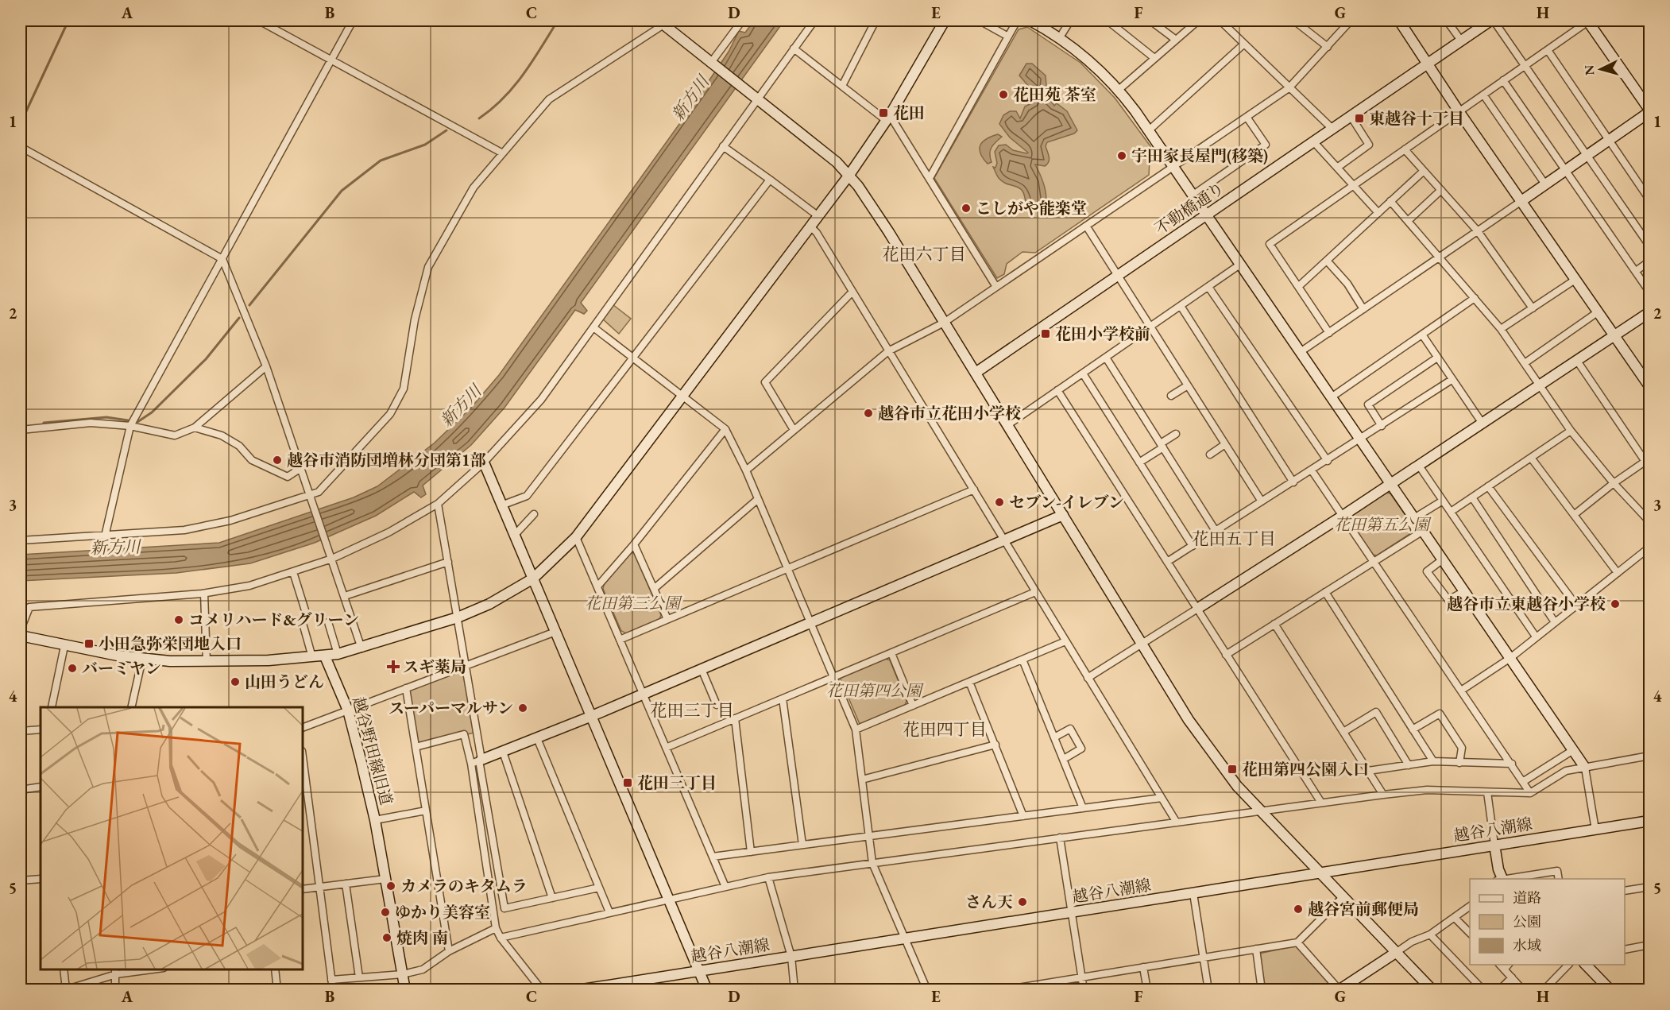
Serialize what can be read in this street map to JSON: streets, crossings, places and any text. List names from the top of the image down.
{
  "streets": {
    "street": ["不動橋通り", "越谷野田線旧道", "越谷八潮線"]
  },
  "districts": [
    "花田六丁目",
    "花田五丁目",
    "花田三丁目",
    "花田四丁目"
  ],
  "water": ["新方川"],
  "parks": ["花田第五公園", "花田第三公園", "花田第四公園"],
  "places": {
    "other": [
      "花田苑 茶室",
      "宇田家長屋門(移築)",
      "こしがや能楽堂",
      "越谷市立花田小学校",
      "越谷市消防団増林分団第1部",
      "セブン-イレブン",
      "越谷市立東越谷小学校",
      "コメリハード&グリーン",
      "バーミヤン",
      "山田うどん",
      "スーパーマルサン",
      "カメラのキタムラ",
      "さん天",
      "越谷宮前郵便局",
      "ゆかり美容室",
      "焼肉 南"
    ],
    "transit": [
      "花田",
      "東越谷十丁目",
      "花田小学校前",
      "小田急弥栄団地入口",
      "花田第四公園入口",
      "花田三丁目"
    ],
    "health": ["スギ薬局"]
  },
  "legend": ["道路", "公園", "水域"],
  "north": "left",
  "grid": {
    "columns": [
      "A",
      "B",
      "C",
      "D",
      "E",
      "F",
      "G",
      "H"
    ],
    "rows": [
      "1",
      "2",
      "3",
      "4",
      "5"
    ]
  }
}
